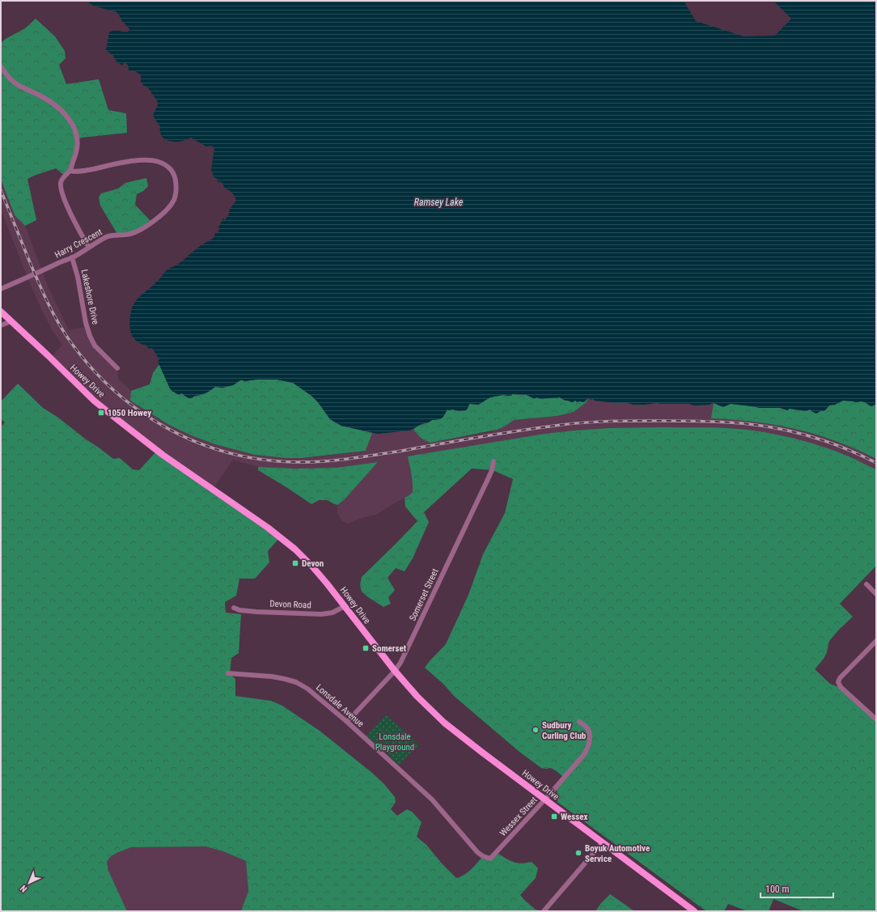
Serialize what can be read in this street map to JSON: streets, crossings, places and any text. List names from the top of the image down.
{
  "streets": {
    "main road": ["Howey Drive"],
    "street": [
      "Harry Crescent",
      "Lakeshore Drive",
      "Somerset Street",
      "Devon Road",
      "Lonsdale Avenue",
      "Wessex Street"
    ]
  },
  "crossings": [
    ["Harry Crescent", "Lakeshore Drive"],
    ["Howey Drive", "Somerset Street"],
    ["Howey Drive", "Devon Road"],
    ["Howey Drive", "Wessex Street"],
    ["Somerset Street", "Lonsdale Avenue"],
    ["Lonsdale Avenue", "Wessex Street"]
  ],
  "water": ["Ramsey Lake"],
  "parks": ["Lonsdale Playground"],
  "places": {
    "transit": [
      "1050 Howey",
      "Devon",
      "Somerset",
      "Wessex"
    ],
    "other": ["Sudbury Curling Club", "Boyuk Automotive Service"]
  },
  "scale_bar": "100 m",
  "north": "bottom left"
}
